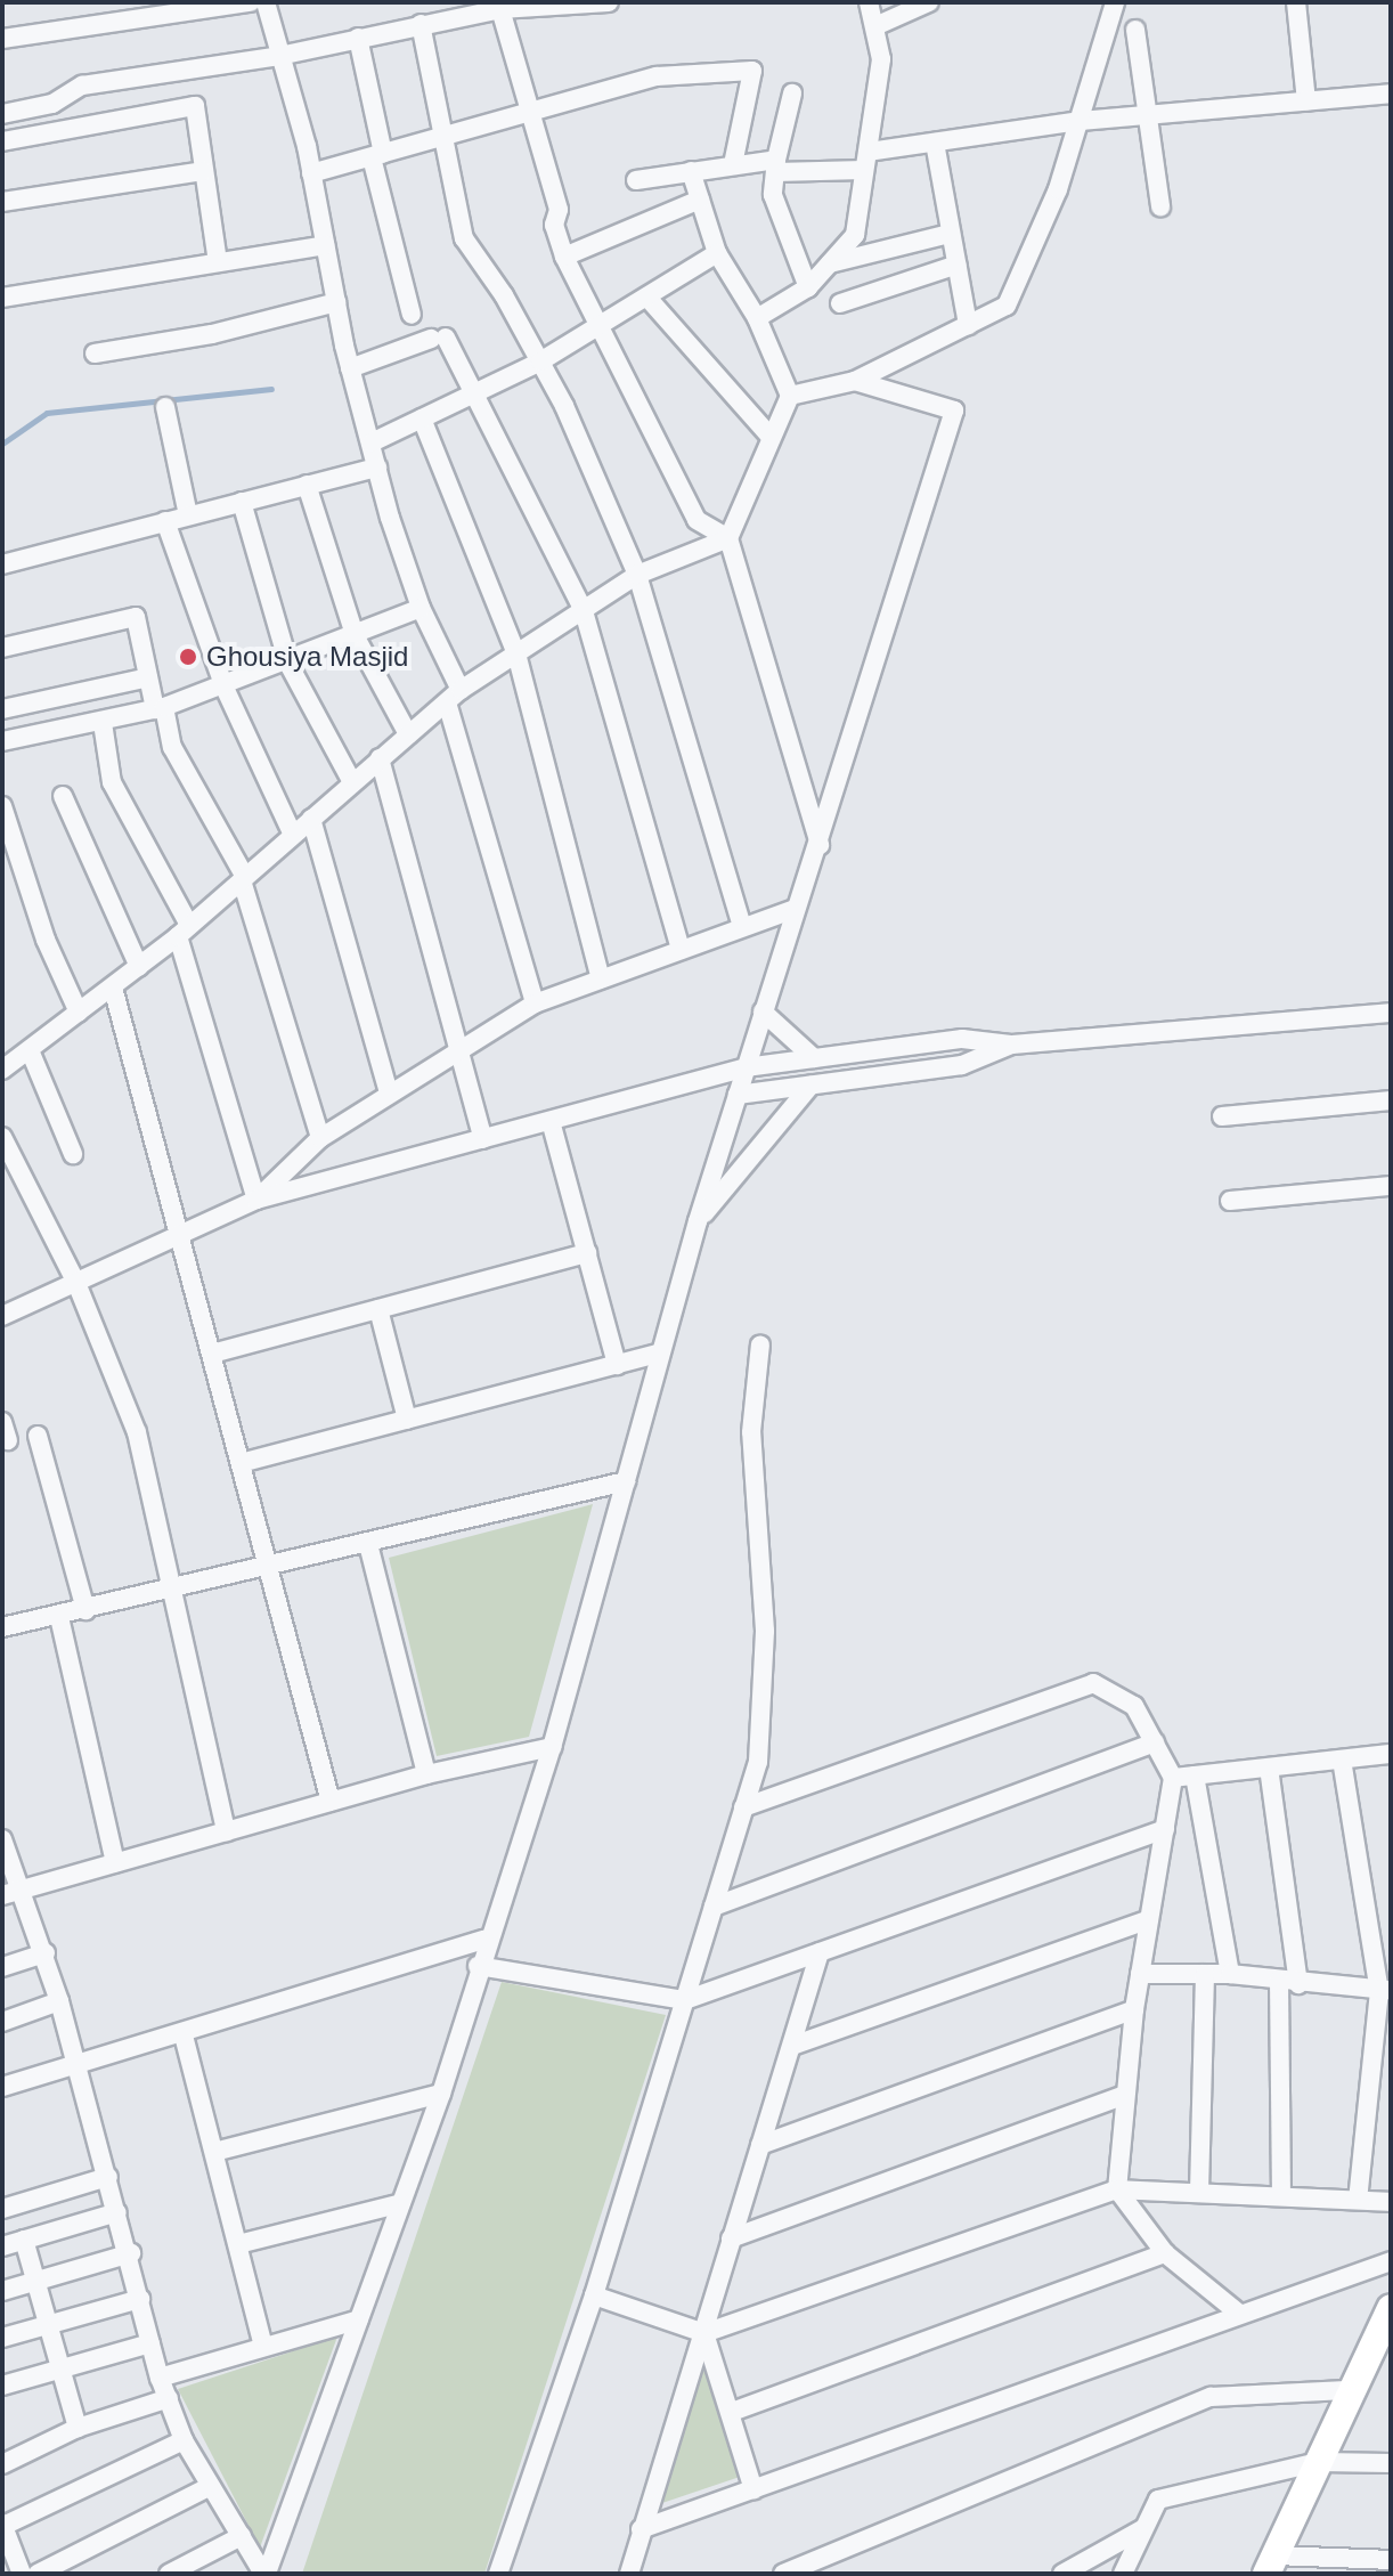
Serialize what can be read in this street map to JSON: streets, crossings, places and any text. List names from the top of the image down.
{
  "places": ["Ghousiya Masjid"]
}
